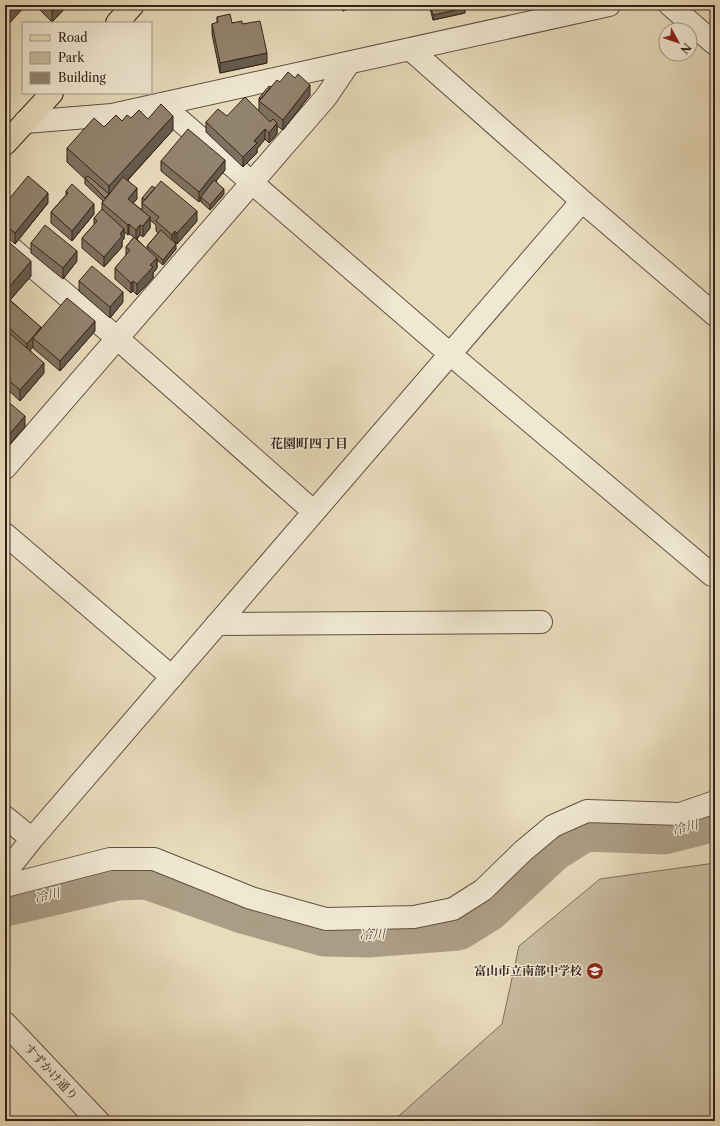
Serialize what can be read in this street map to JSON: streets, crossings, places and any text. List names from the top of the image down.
{
  "streets": {
    "street": ["すずかけ通り"]
  },
  "districts": ["花園町四丁目"],
  "water": ["冷川"],
  "places": {
    "school or university": ["富山市立南部中学校"]
  },
  "legend": ["Road", "Park", "Building"],
  "north": "bottom right"
}
